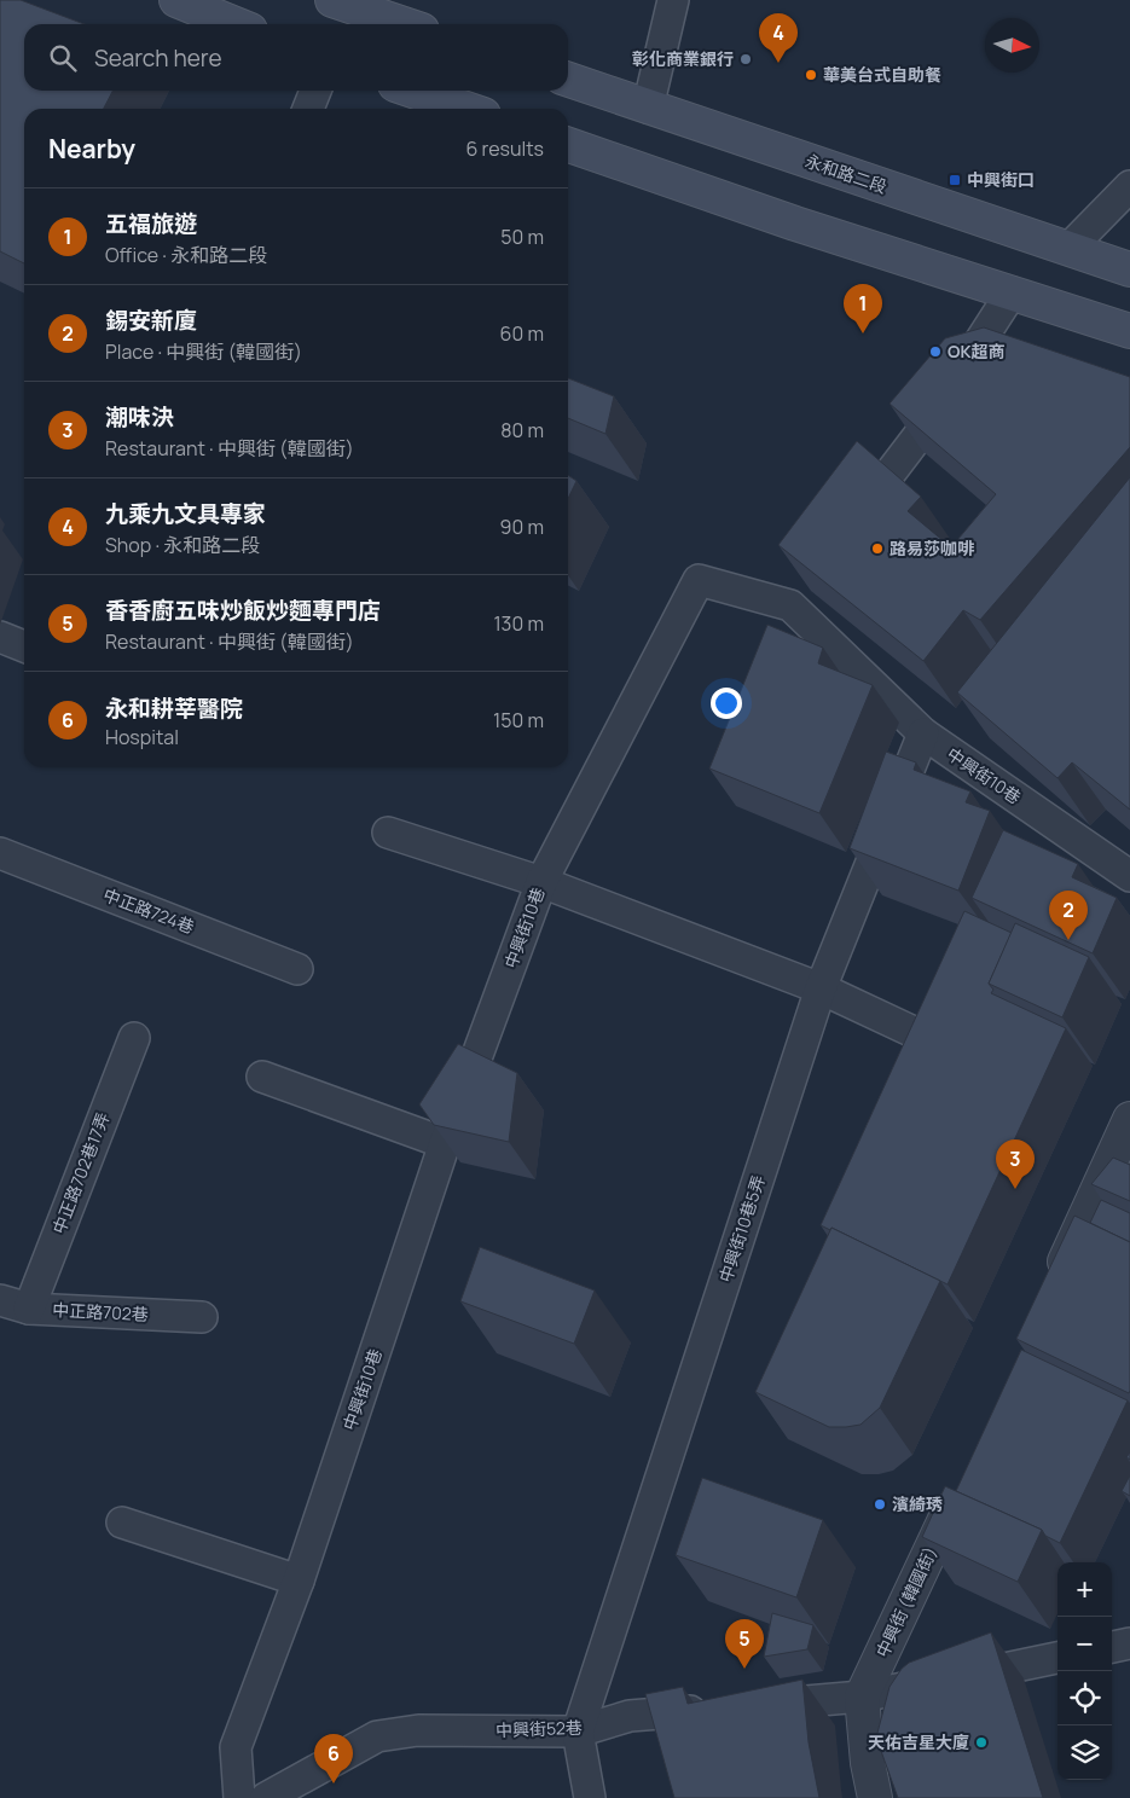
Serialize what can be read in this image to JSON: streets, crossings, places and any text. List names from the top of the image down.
{
  "streets": {
    "main road": ["永和路二段"],
    "street": ["中興街 (韓國街)"],
    "lane": [
      "中興街10巷",
      "中正路724巷",
      "中正路702巷17弄",
      "中興街10巷5弄",
      "中正路702巷",
      "中興街52巷"
    ]
  },
  "crossings": [
    ["中興街10巷", "中興街10巷5弄"],
    ["中正路702巷17弄", "中正路702巷"],
    ["中興街10巷5弄", "中興街52巷"],
    ["中興街 (韓國街)", "中興街52巷"]
  ],
  "places": {
    "other": [
      "彰化商業銀行",
      "華美台式自助餐",
      "OK超商",
      "路易莎咖啡",
      "濱綺琇",
      "天佑吉星大廈"
    ],
    "transit": ["中興街口"]
  },
  "north": "right",
  "page": {
    "pins": [
      "4",
      "1",
      "2",
      "3",
      "5",
      "6"
    ],
    "search": "Search here",
    "heading": ["Nearby", "6 results"],
    "list": [
      {
        "mark": "1",
        "name": "五福旅遊",
        "note": "Office · 永和路二段",
        "value": "50 m"
      },
      {
        "mark": "2",
        "name": "錫安新廈",
        "note": "Place · 中興街 (韓國街)",
        "value": "60 m"
      },
      {
        "mark": "3",
        "name": "潮味決",
        "note": "Restaurant · 中興街 (韓國街)",
        "value": "80 m"
      },
      {
        "mark": "4",
        "name": "九乘九文具專家",
        "note": "Shop · 永和路二段",
        "value": "90 m"
      },
      {
        "mark": "5",
        "name": "香香廚五味炒飯炒麵專門店",
        "note": "Restaurant · 中興街 (韓國街)",
        "value": "130 m"
      },
      {
        "mark": "6",
        "name": "永和耕莘醫院",
        "note": "Hospital",
        "value": "150 m"
      }
    ],
    "map_buttons": ["+", "−"]
  }
}
